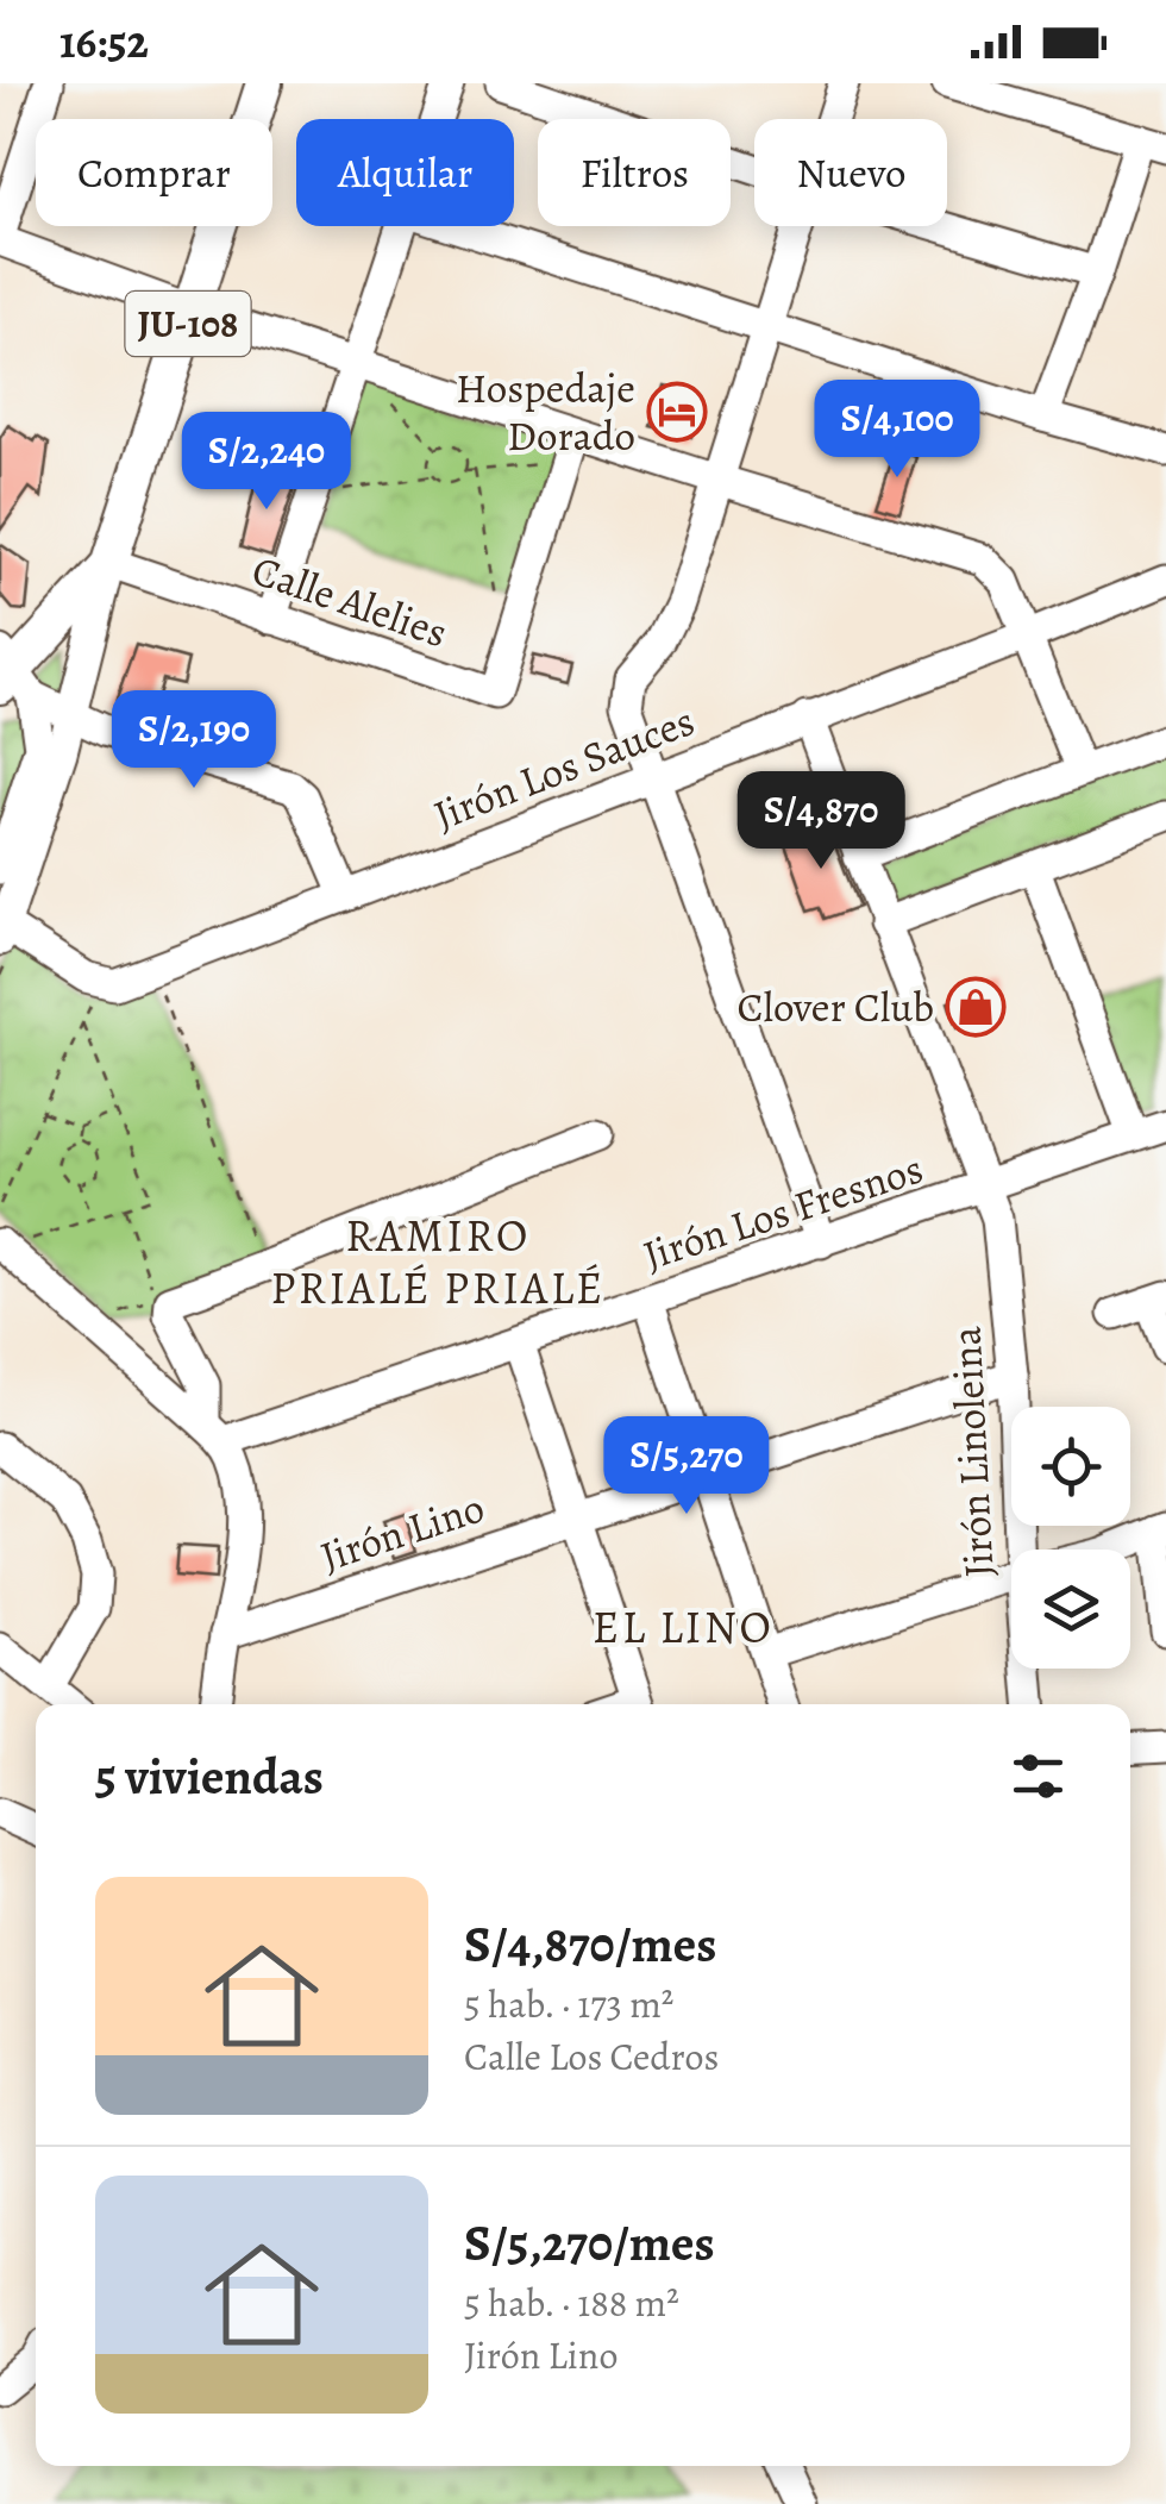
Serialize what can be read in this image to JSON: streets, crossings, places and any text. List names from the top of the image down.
{
  "streets": {
    "main road": ["JU-108"],
    "street": [
      "Calle Alelies",
      "Jirón Los Sauces",
      "Jirón Los Fresnos",
      "Jirón Linoleina",
      "Jirón Lino"
    ]
  },
  "crossings": [
    ["JU-108", "Calle Alelies"],
    ["Jirón Los Sauces", "Jirón Linoleina"],
    ["Jirón Los Fresnos", "Jirón Linoleina"],
    ["Jirón Linoleina", "Jirón Lino"]
  ],
  "districts": ["RAMIRO PRIALÉ PRIALÉ", "EL LINO"],
  "places": {
    "hotel": ["Hospedaje Dorado"],
    "shop": ["Clover Club"]
  },
  "page": {
    "status": "16:52",
    "chip": [
      "Comprar",
      "Alquilar",
      "Filtros",
      "Nuevo"
    ],
    "price": [
      "S/4,100",
      "S/2,240",
      "S/2,190",
      "S/4,870",
      "S/5,270"
    ],
    "heading": "5 viviendas",
    "list": [
      {
        "name": "S/4,870/mes",
        "note": "5 hab. · 173 m² · Calle Los Cedros"
      },
      {
        "name": "S/5,270/mes",
        "note": "5 hab. · 188 m² · Jirón Lino"
      }
    ]
  }
}
